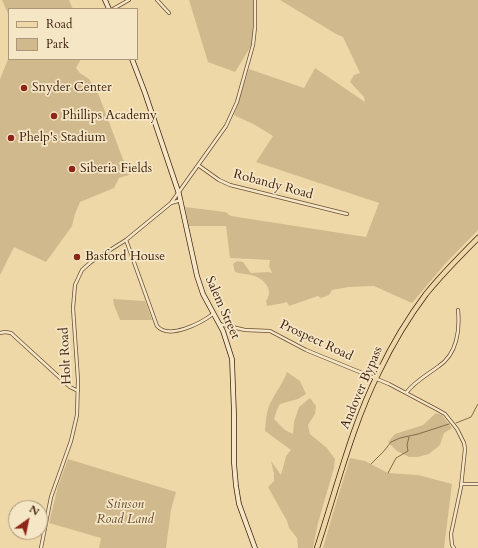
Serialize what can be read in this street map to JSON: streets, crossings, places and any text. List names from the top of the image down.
{
  "streets": {
    "main road": ["Andover Bypass"],
    "street": [
      "Robandy Road",
      "Salem Street",
      "Prospect Road",
      "Holt Road"
    ]
  },
  "crossings": [
    ["Robandy Road", "Holt Road"],
    ["Salem Street", "Prospect Road"],
    ["Salem Street", "Holt Road"],
    ["Prospect Road", "Andover Bypass"]
  ],
  "parks": ["Stinson Road Land"],
  "places": [
    "Snyder Center",
    "Phillips Academy",
    "Phelp's Stadium",
    "Siberia Fields",
    "Basford House"
  ],
  "legend": ["Road", "Park"],
  "north": "top right"
}
